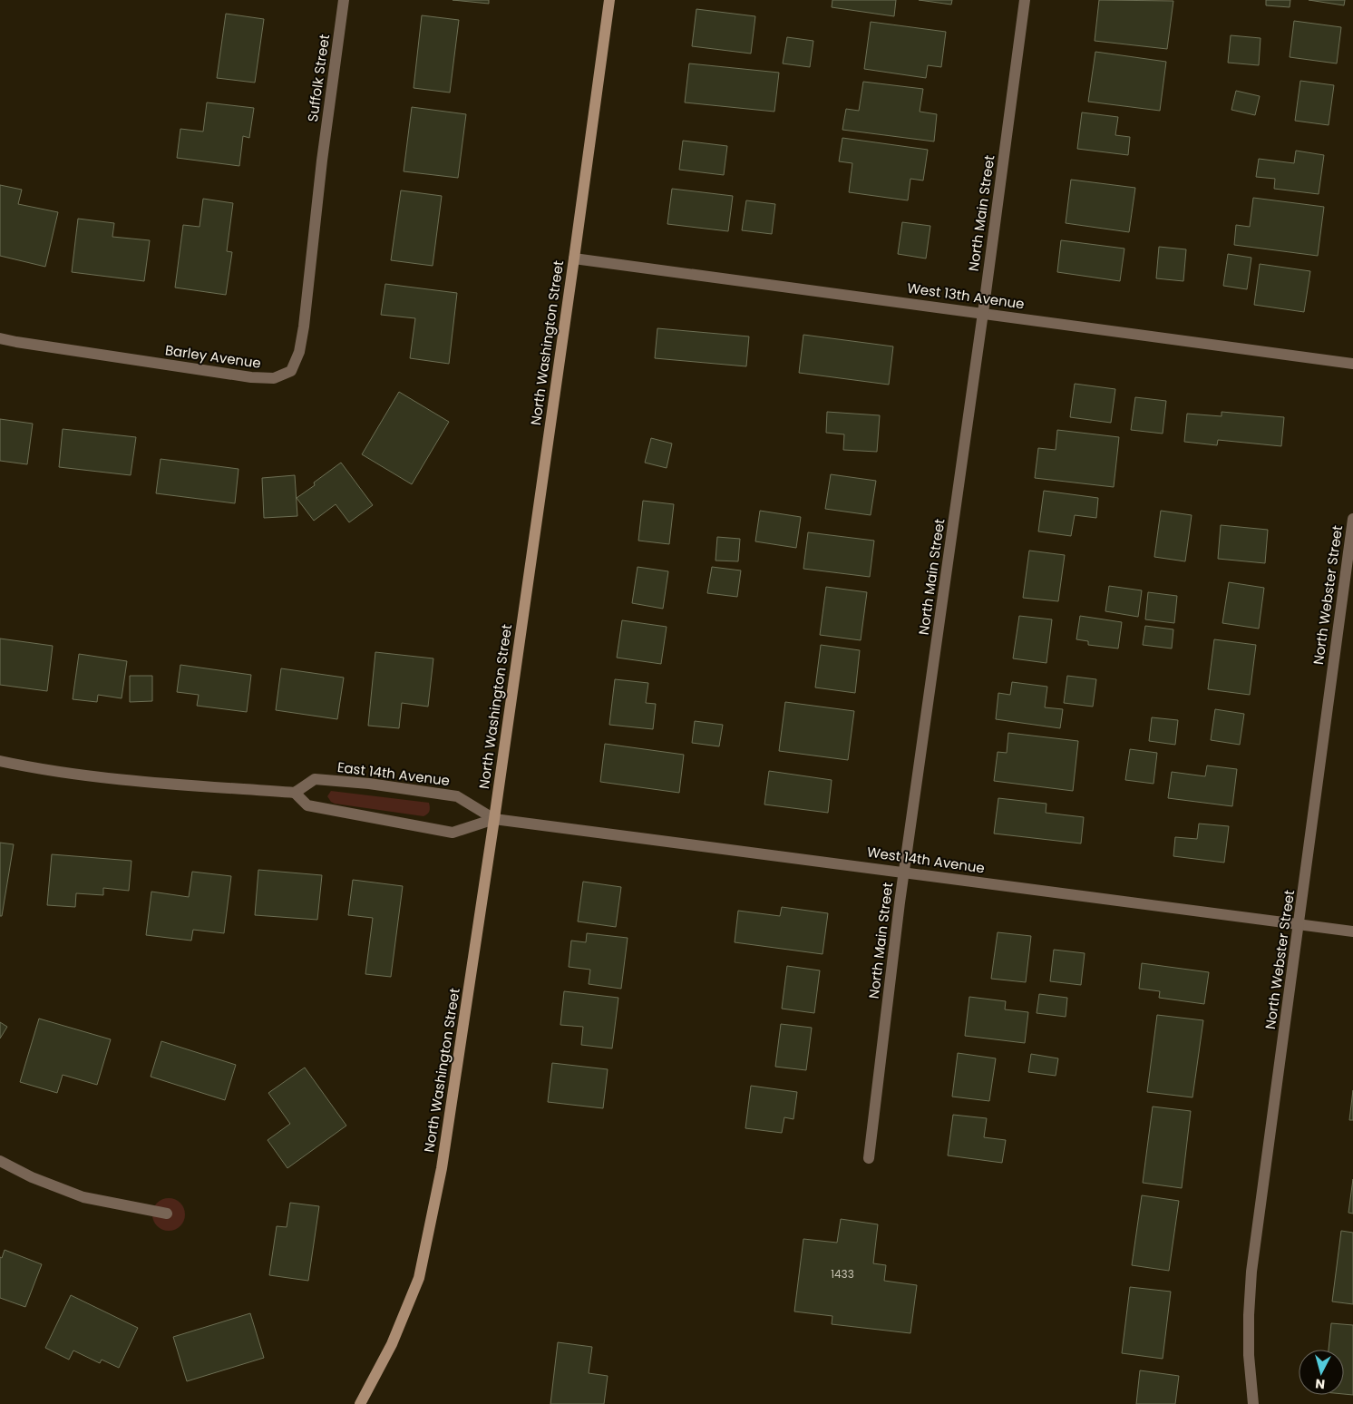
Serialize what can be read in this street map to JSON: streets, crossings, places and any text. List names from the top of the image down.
{
  "streets": {
    "main road": ["North Washington Street"],
    "street": [
      "Suffolk Street",
      "North Main Street",
      "West 13th Avenue",
      "Barley Avenue",
      "North Webster Street",
      "East 14th Avenue",
      "West 14th Avenue"
    ]
  },
  "crossings": [
    ["Suffolk Street", "Barley Avenue"],
    ["North Main Street", "West 13th Avenue"],
    ["North Main Street", "West 14th Avenue"],
    ["West 13th Avenue", "North Washington Street"],
    ["North Washington Street", "East 14th Avenue"],
    ["North Washington Street", "West 14th Avenue"],
    ["North Webster Street", "West 14th Avenue"],
    ["East 14th Avenue", "West 14th Avenue"]
  ],
  "house_numbers": ["1433"],
  "north": "bottom"
}
